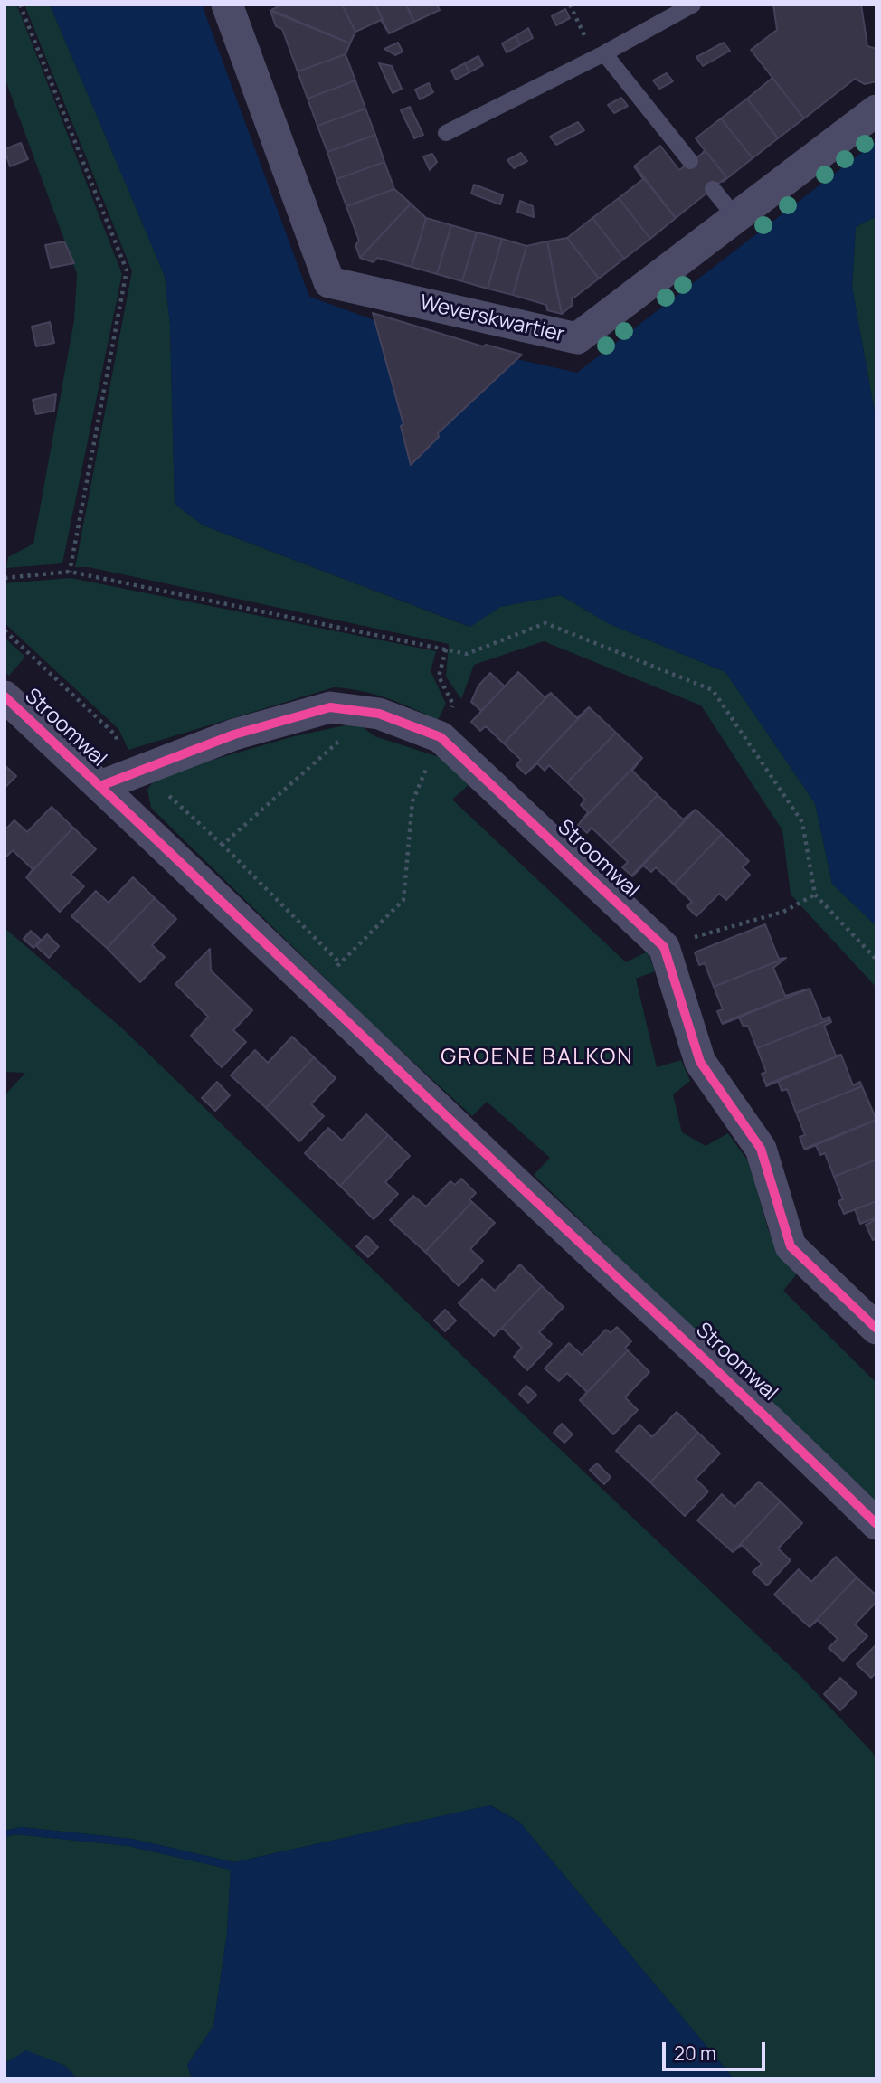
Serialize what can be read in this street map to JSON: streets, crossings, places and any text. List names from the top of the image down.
{
  "streets": {
    "street": ["Weverskwartier", "Stroomwal"]
  },
  "districts": ["GROENE BALKON"],
  "scale_bar": "20 m"
}
